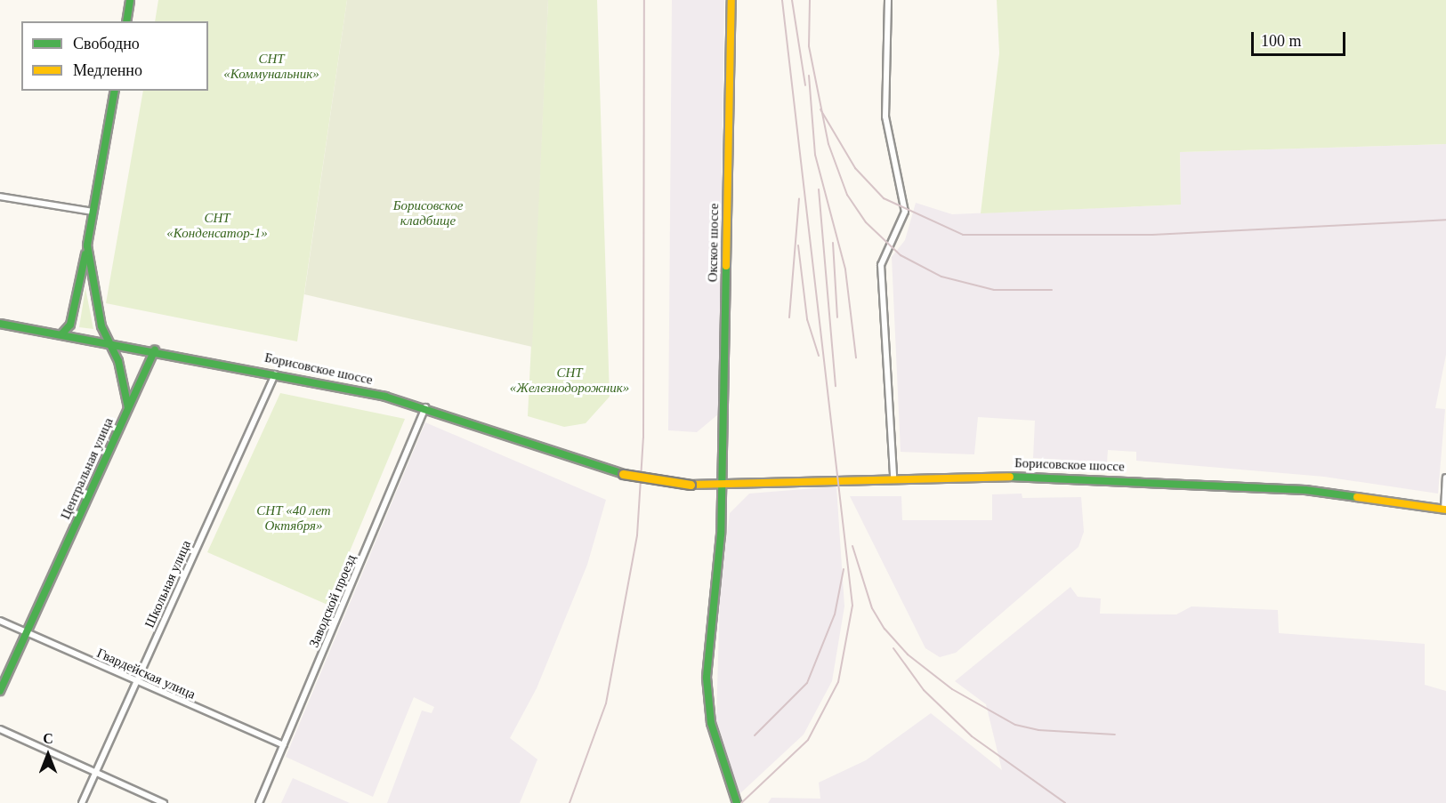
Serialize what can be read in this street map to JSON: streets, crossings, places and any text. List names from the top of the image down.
{
  "streets": {
    "main road": ["Окское шоссе", "Борисовское шоссе", "Центральная улица"],
    "street": ["Школьная улица", "Заводской проезд", "Гвардейская улица"]
  },
  "crossings": [
    ["Окское шоссе", "Борисовское шоссе"],
    ["Борисовское шоссе", "Центральная улица"],
    ["Борисовское шоссе", "Школьная улица"],
    ["Борисовское шоссе", "Заводской проезд"],
    ["Центральная улица", "Гвардейская улица"],
    ["Школьная улица", "Гвардейская улица"],
    ["Заводской проезд", "Гвардейская улица"]
  ],
  "parks": [
    "СНТ «Коммунальник»",
    "Борисовское кладбище",
    "СНТ «Конденсатор-1»",
    "СНТ «Железнодорожник»",
    "СНТ «40 лет Октября»"
  ],
  "legend": ["Свободно", "Медленно"],
  "scale_bar": "100 m",
  "north": "top"
}
